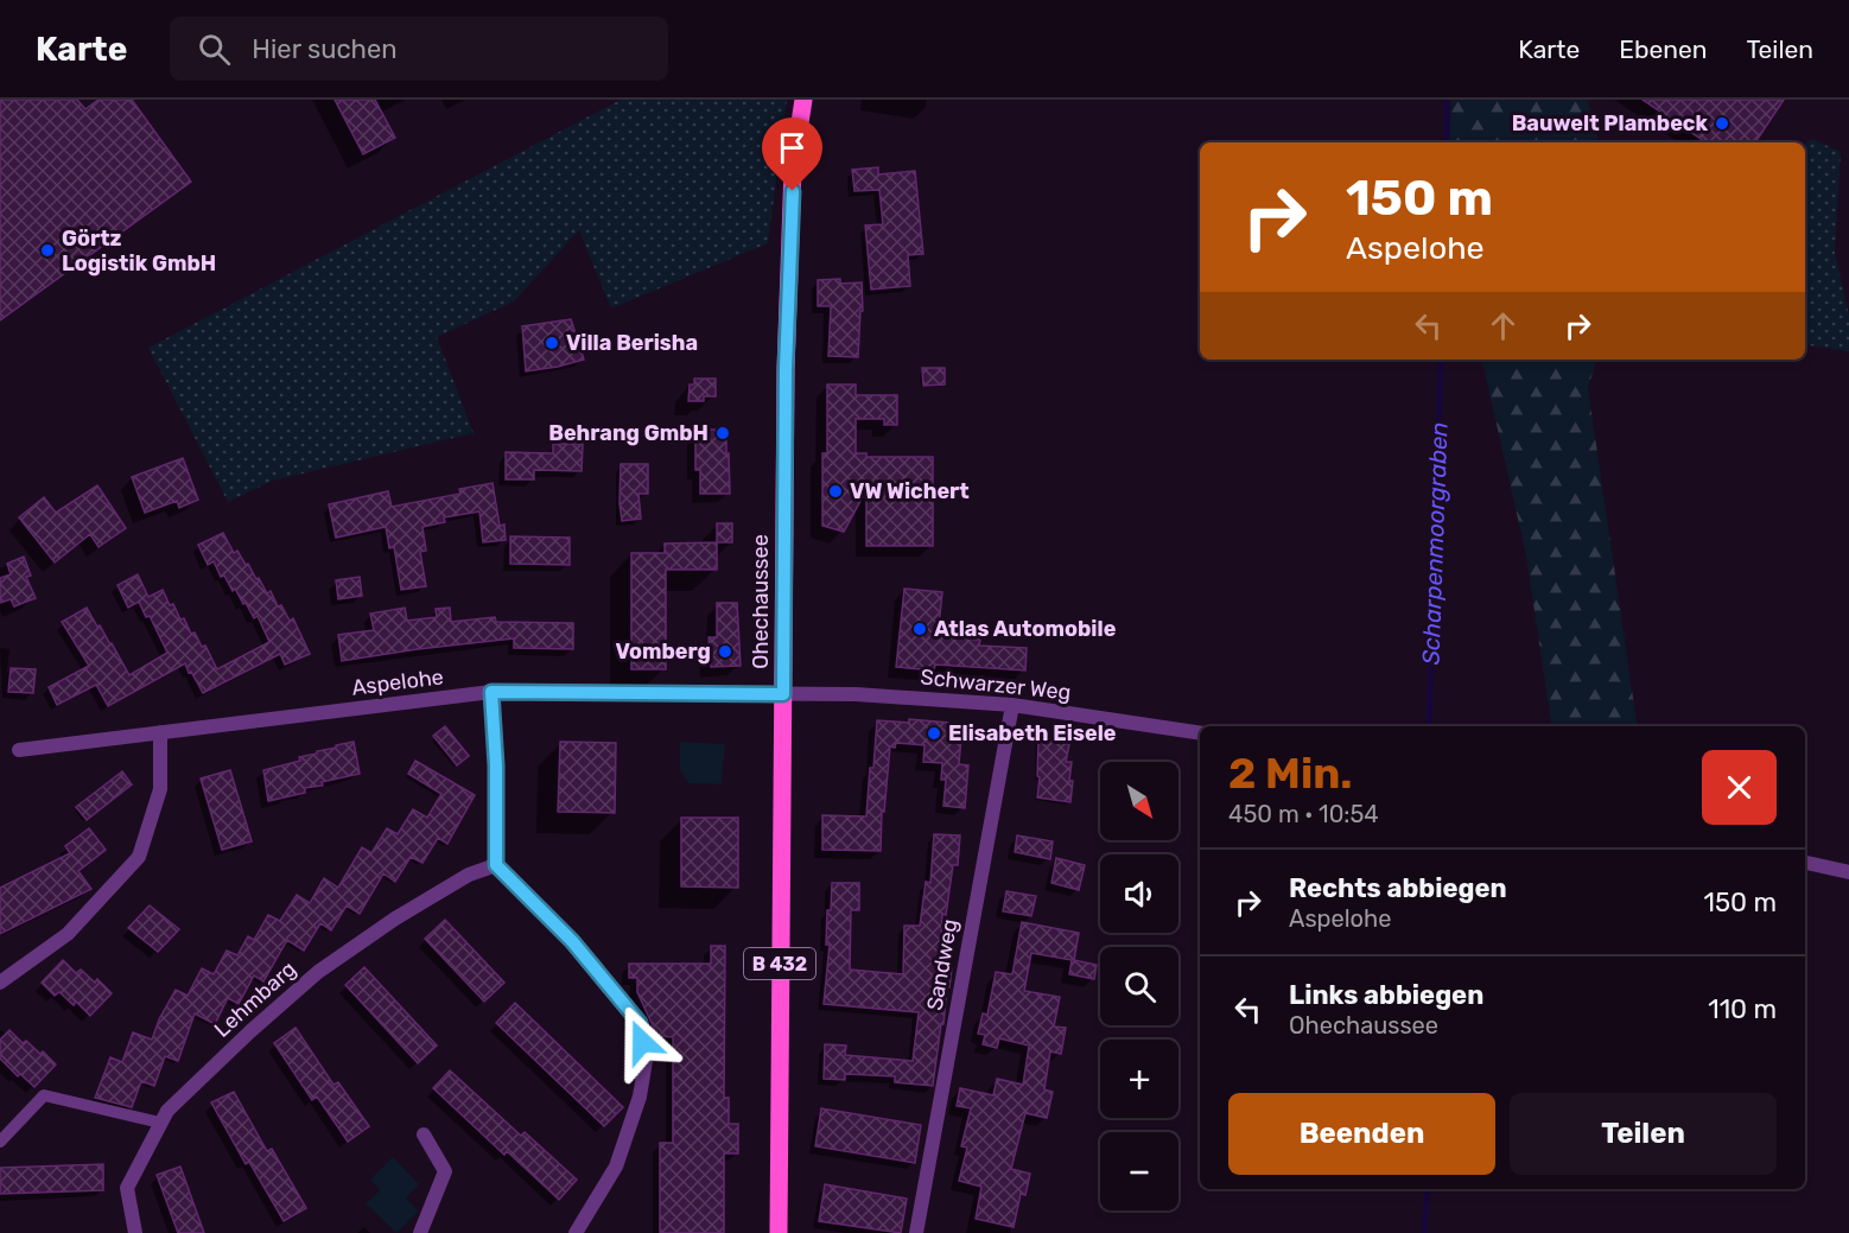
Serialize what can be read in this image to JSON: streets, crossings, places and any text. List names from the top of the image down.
{
  "streets": {
    "main road": ["Ohechaussee", "B 432"],
    "street": [
      "Aspelohe",
      "Schwarzer Weg",
      "Sandweg",
      "Lehmbarg"
    ]
  },
  "crossings": [
    ["Ohechaussee", "Aspelohe"],
    ["Ohechaussee", "Schwarzer Weg"],
    ["Aspelohe", "Schwarzer Weg"],
    ["Schwarzer Weg", "Sandweg"]
  ],
  "water": ["Scharpenmoorgraben"],
  "places": [
    "Bauwelt Plambeck",
    "Görtz Logistik GmbH",
    "Villa Berisha",
    "Behrang GmbH",
    "VW Wichert",
    "Atlas Automobile",
    "Vomberg",
    "Elisabeth Eisele"
  ],
  "north": "bottom right",
  "page": {
    "header": "Karte",
    "search": "Hier suchen",
    "nav": ["Karte", "Ebenen", "Teilen"],
    "turn": ["150 m", "Aspelohe"],
    "heading": ["2 Min.", "450 m · 10:54"],
    "map_buttons": ["+", "−"],
    "list": [
      {
        "name": "Rechts abbiegen",
        "note": "Aspelohe",
        "value": "150 m"
      },
      {
        "name": "Links abbiegen",
        "note": "Ohechaussee",
        "value": "110 m"
      }
    ],
    "buttons": ["Beenden", "Teilen"]
  }
}
